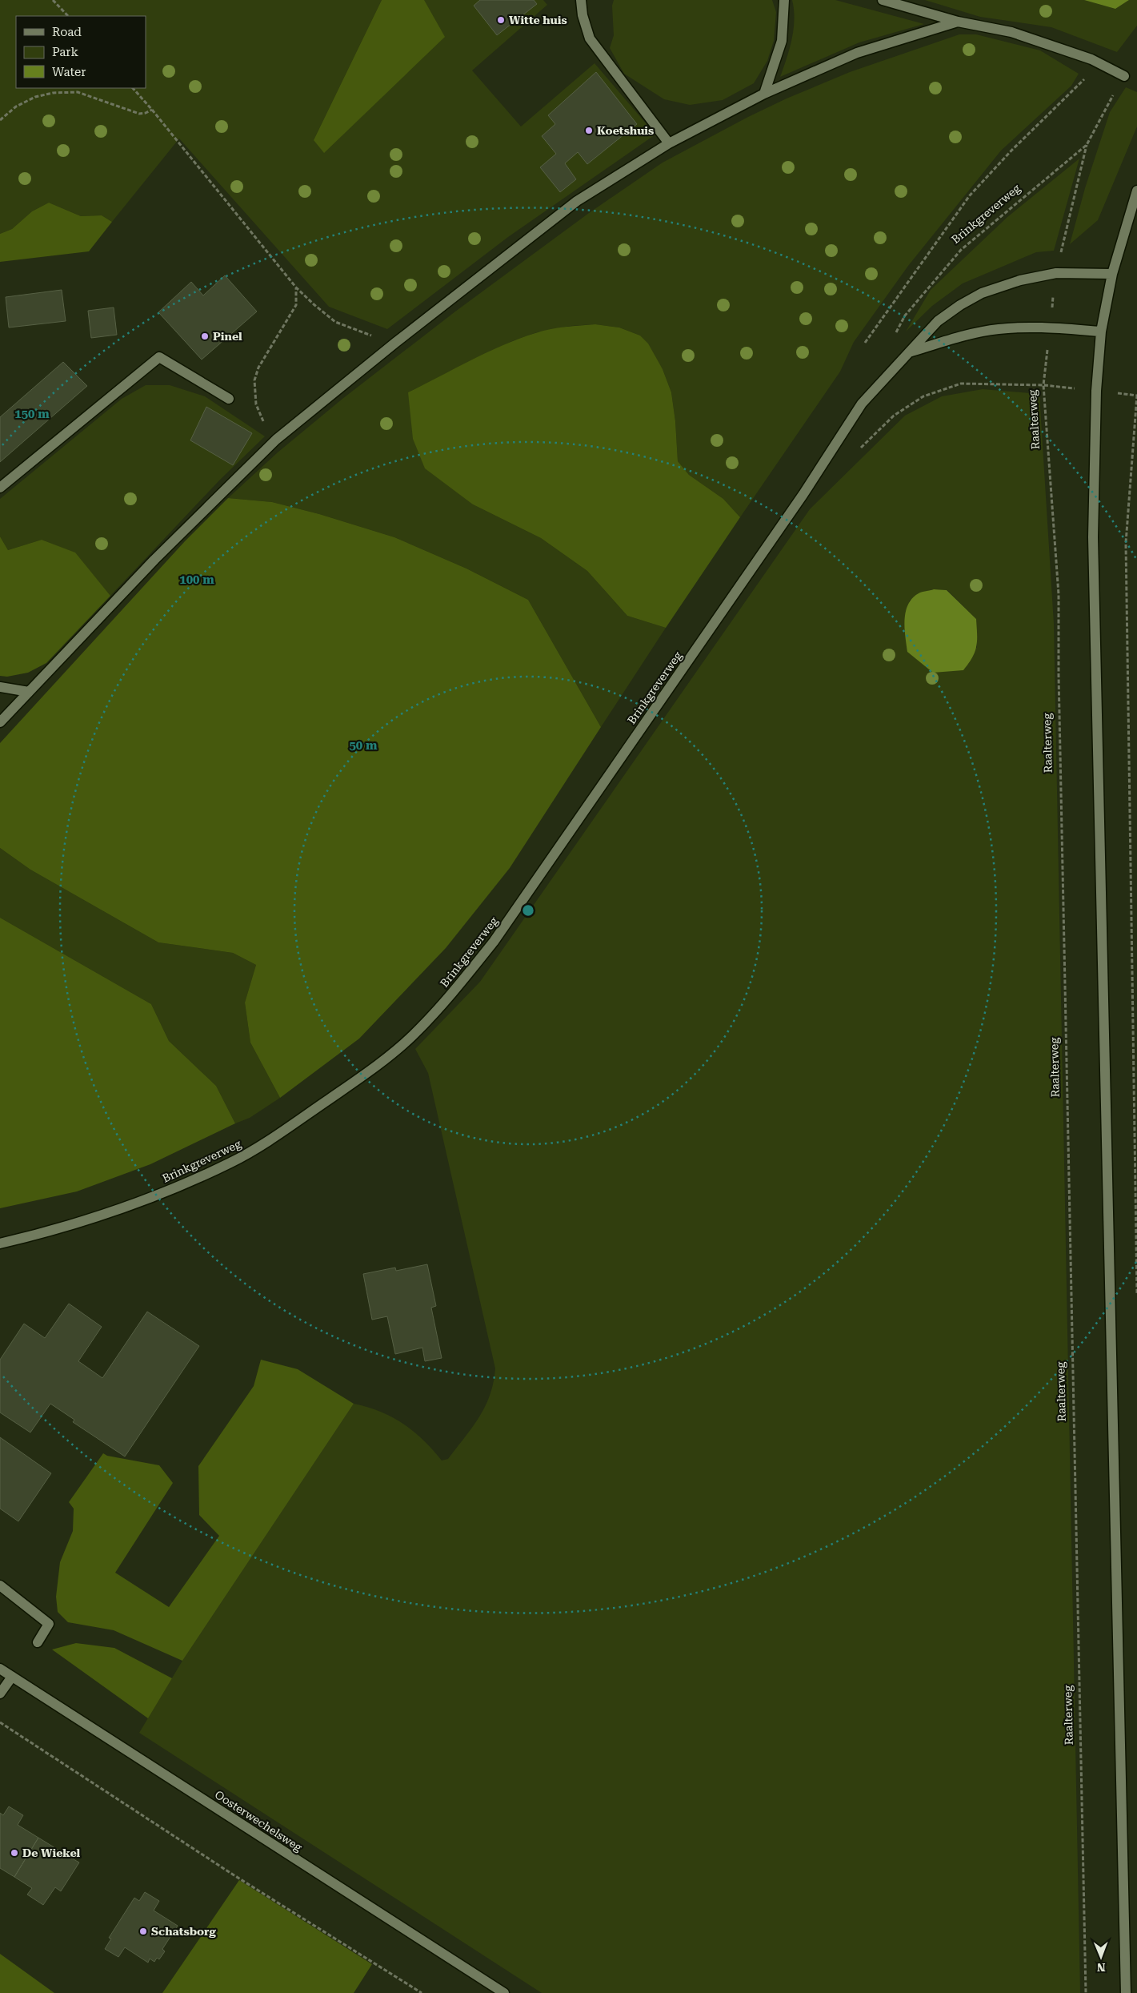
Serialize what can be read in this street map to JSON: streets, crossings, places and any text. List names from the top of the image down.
{
  "streets": {
    "street": ["Brinkgreverweg", "Oosterwechelsweg"],
    "path": ["Raalterweg"]
  },
  "crossings": [
    ["Brinkgreverweg", "Raalterweg"]
  ],
  "places": [
    "Witte huis",
    "Koetshuis",
    "Pinel",
    "De Wiekel",
    "Schatsborg"
  ],
  "legend": ["Road", "Park", "Water"],
  "north": "bottom",
  "rings": ["150 m", "100 m", "50 m"]
}
